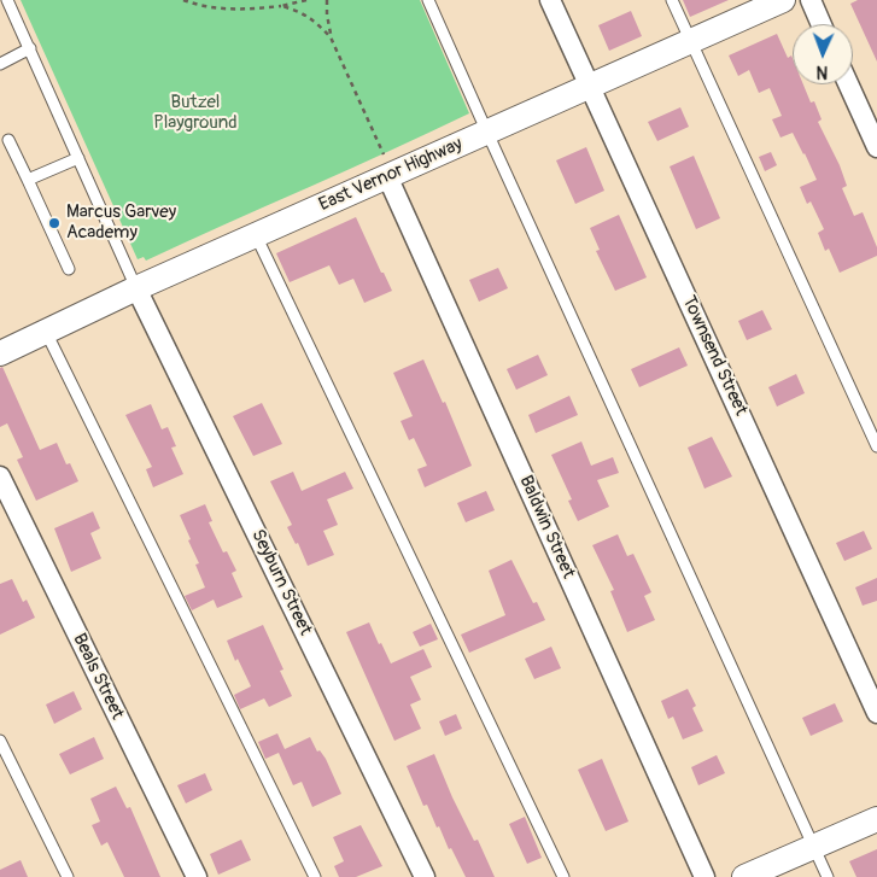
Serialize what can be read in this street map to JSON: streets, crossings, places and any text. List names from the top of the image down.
{
  "streets": {
    "street": [
      "East Vernor Highway",
      "Townsend Street",
      "Baldwin Street",
      "Seyburn Street",
      "Beals Street"
    ]
  },
  "crossings": [
    ["East Vernor Highway", "Townsend Street"],
    ["East Vernor Highway", "Baldwin Street"],
    ["East Vernor Highway", "Seyburn Street"]
  ],
  "parks": ["Butzel Playground"],
  "places": ["Marcus Garvey Academy"],
  "north": "bottom"
}
